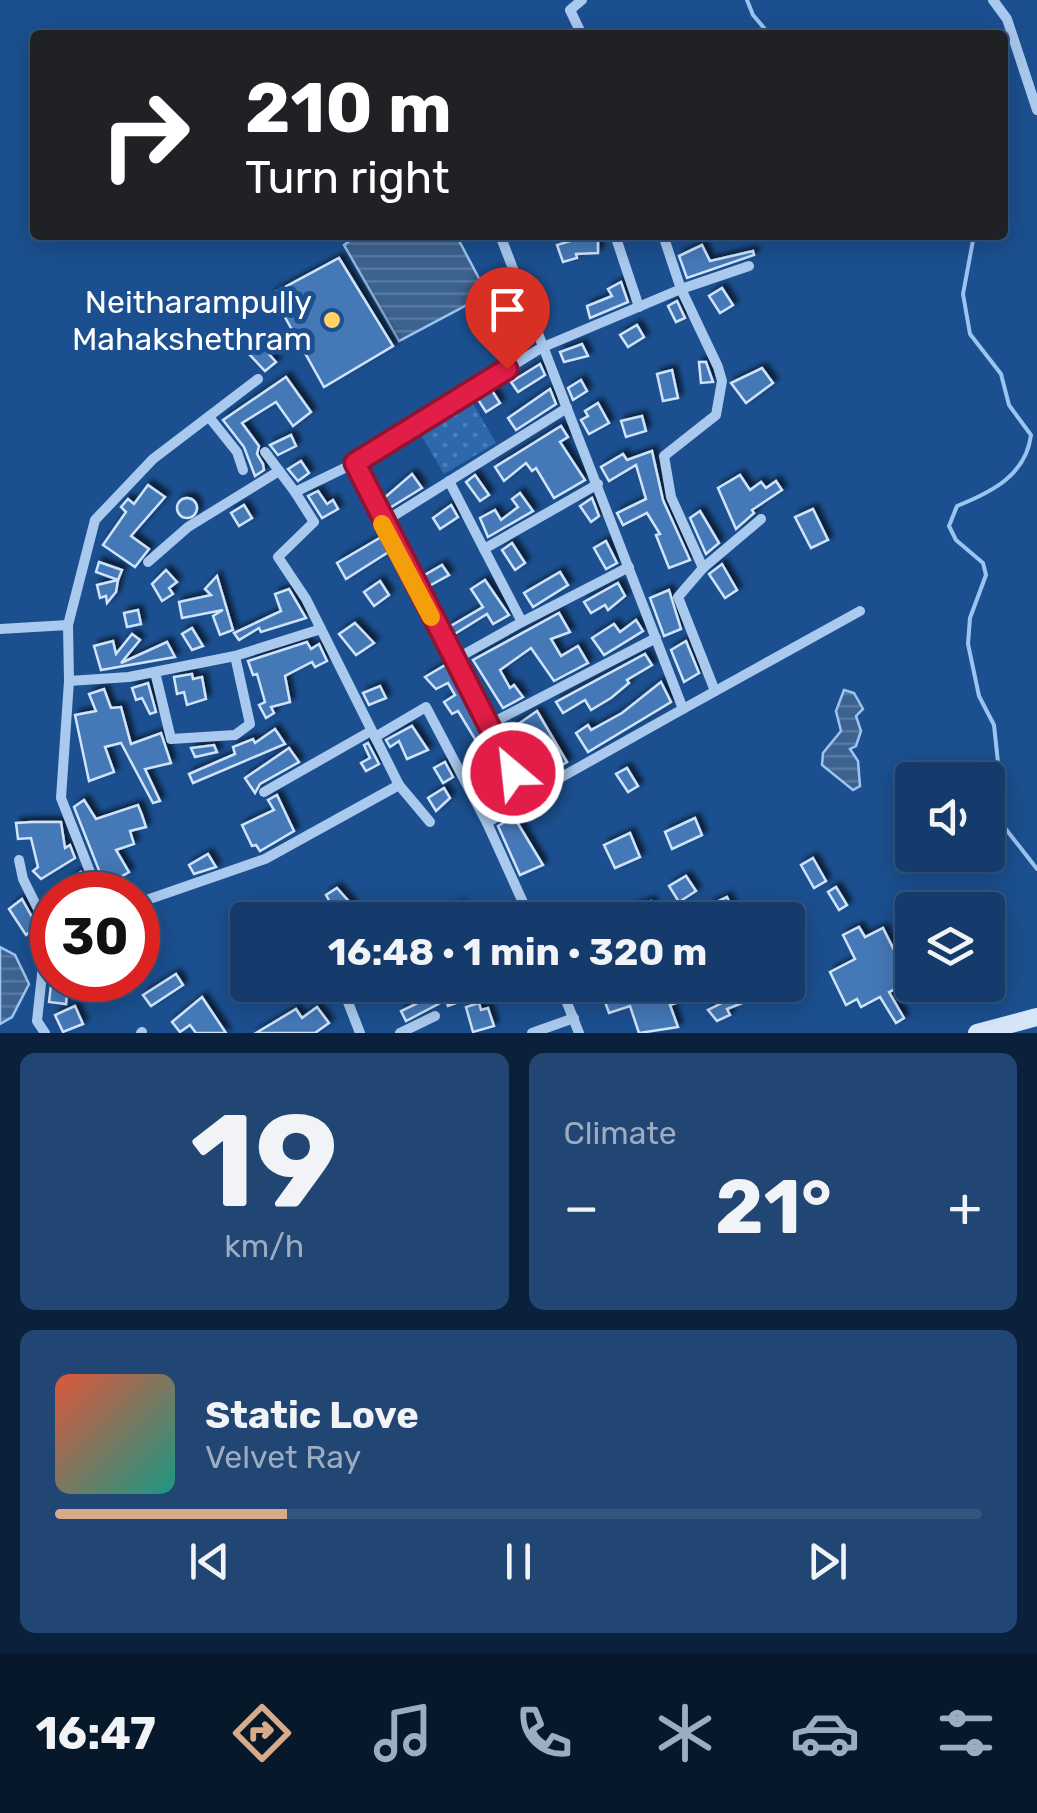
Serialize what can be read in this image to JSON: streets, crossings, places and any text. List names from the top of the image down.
{
  "places": ["Neitharampully Mahakshethram"],
  "page": {
    "turn": ["210 m", "Turn right"],
    "limit": "30",
    "trip": "16:48 · 1 min · 320 m",
    "tile": [
      ["19", "km/h"],
      "Climate"
    ],
    "heat": ["−", "21°", "+"],
    "song": ["Static Love", "Velvet Ray"],
    "tabs": "16:47"
  }
}
